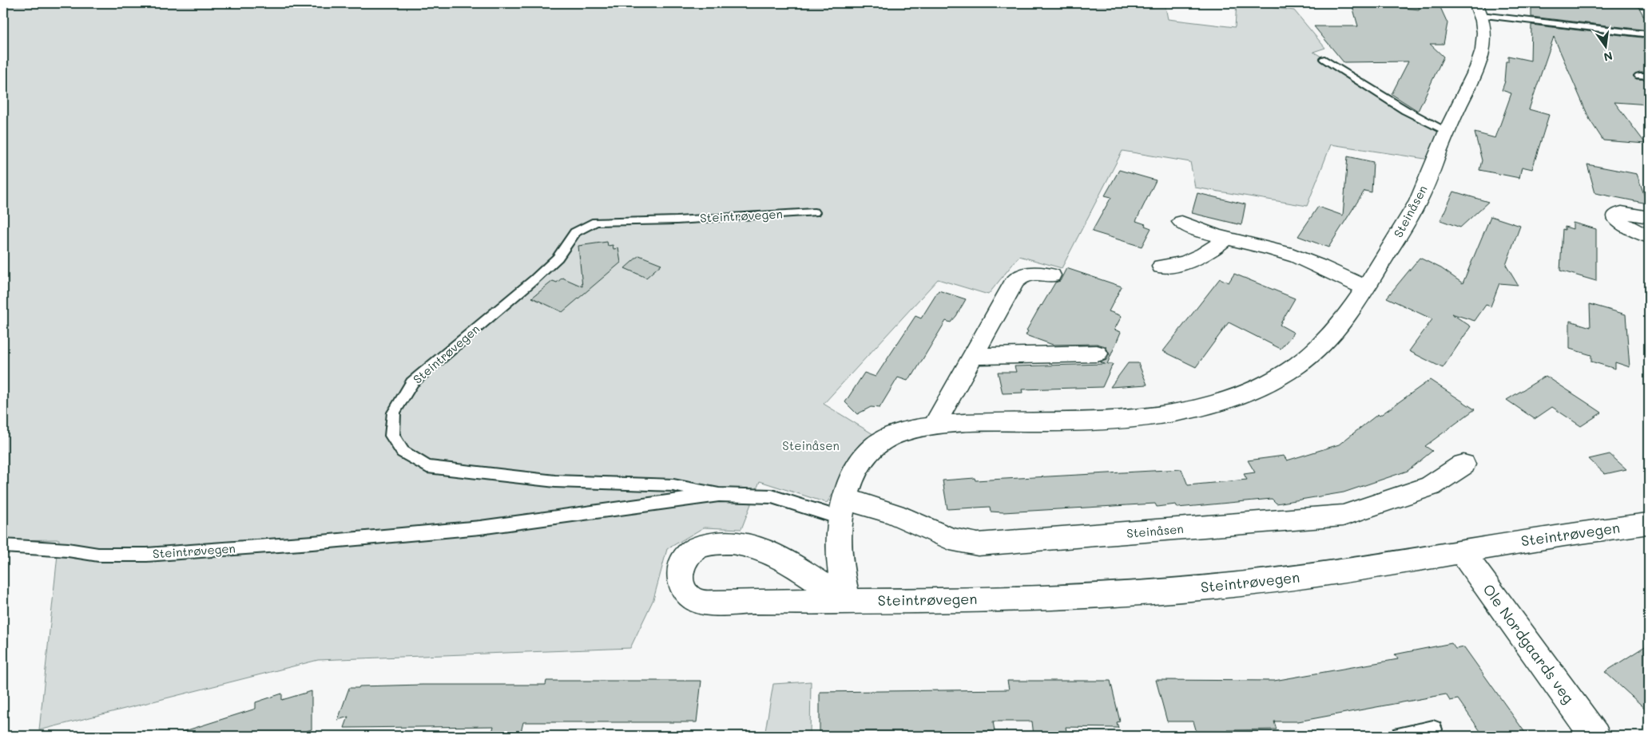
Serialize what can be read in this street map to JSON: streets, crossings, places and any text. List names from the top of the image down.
{
  "streets": {
    "street": ["Steinåsen", "Steintrøvegen", "Ole Nordgaards veg"]
  },
  "crossings": [
    ["Steinåsen", "Steintrøvegen"],
    ["Steintrøvegen", "Ole Nordgaards veg"]
  ],
  "parks": ["Steinåsen"],
  "north": "bottom"
}
